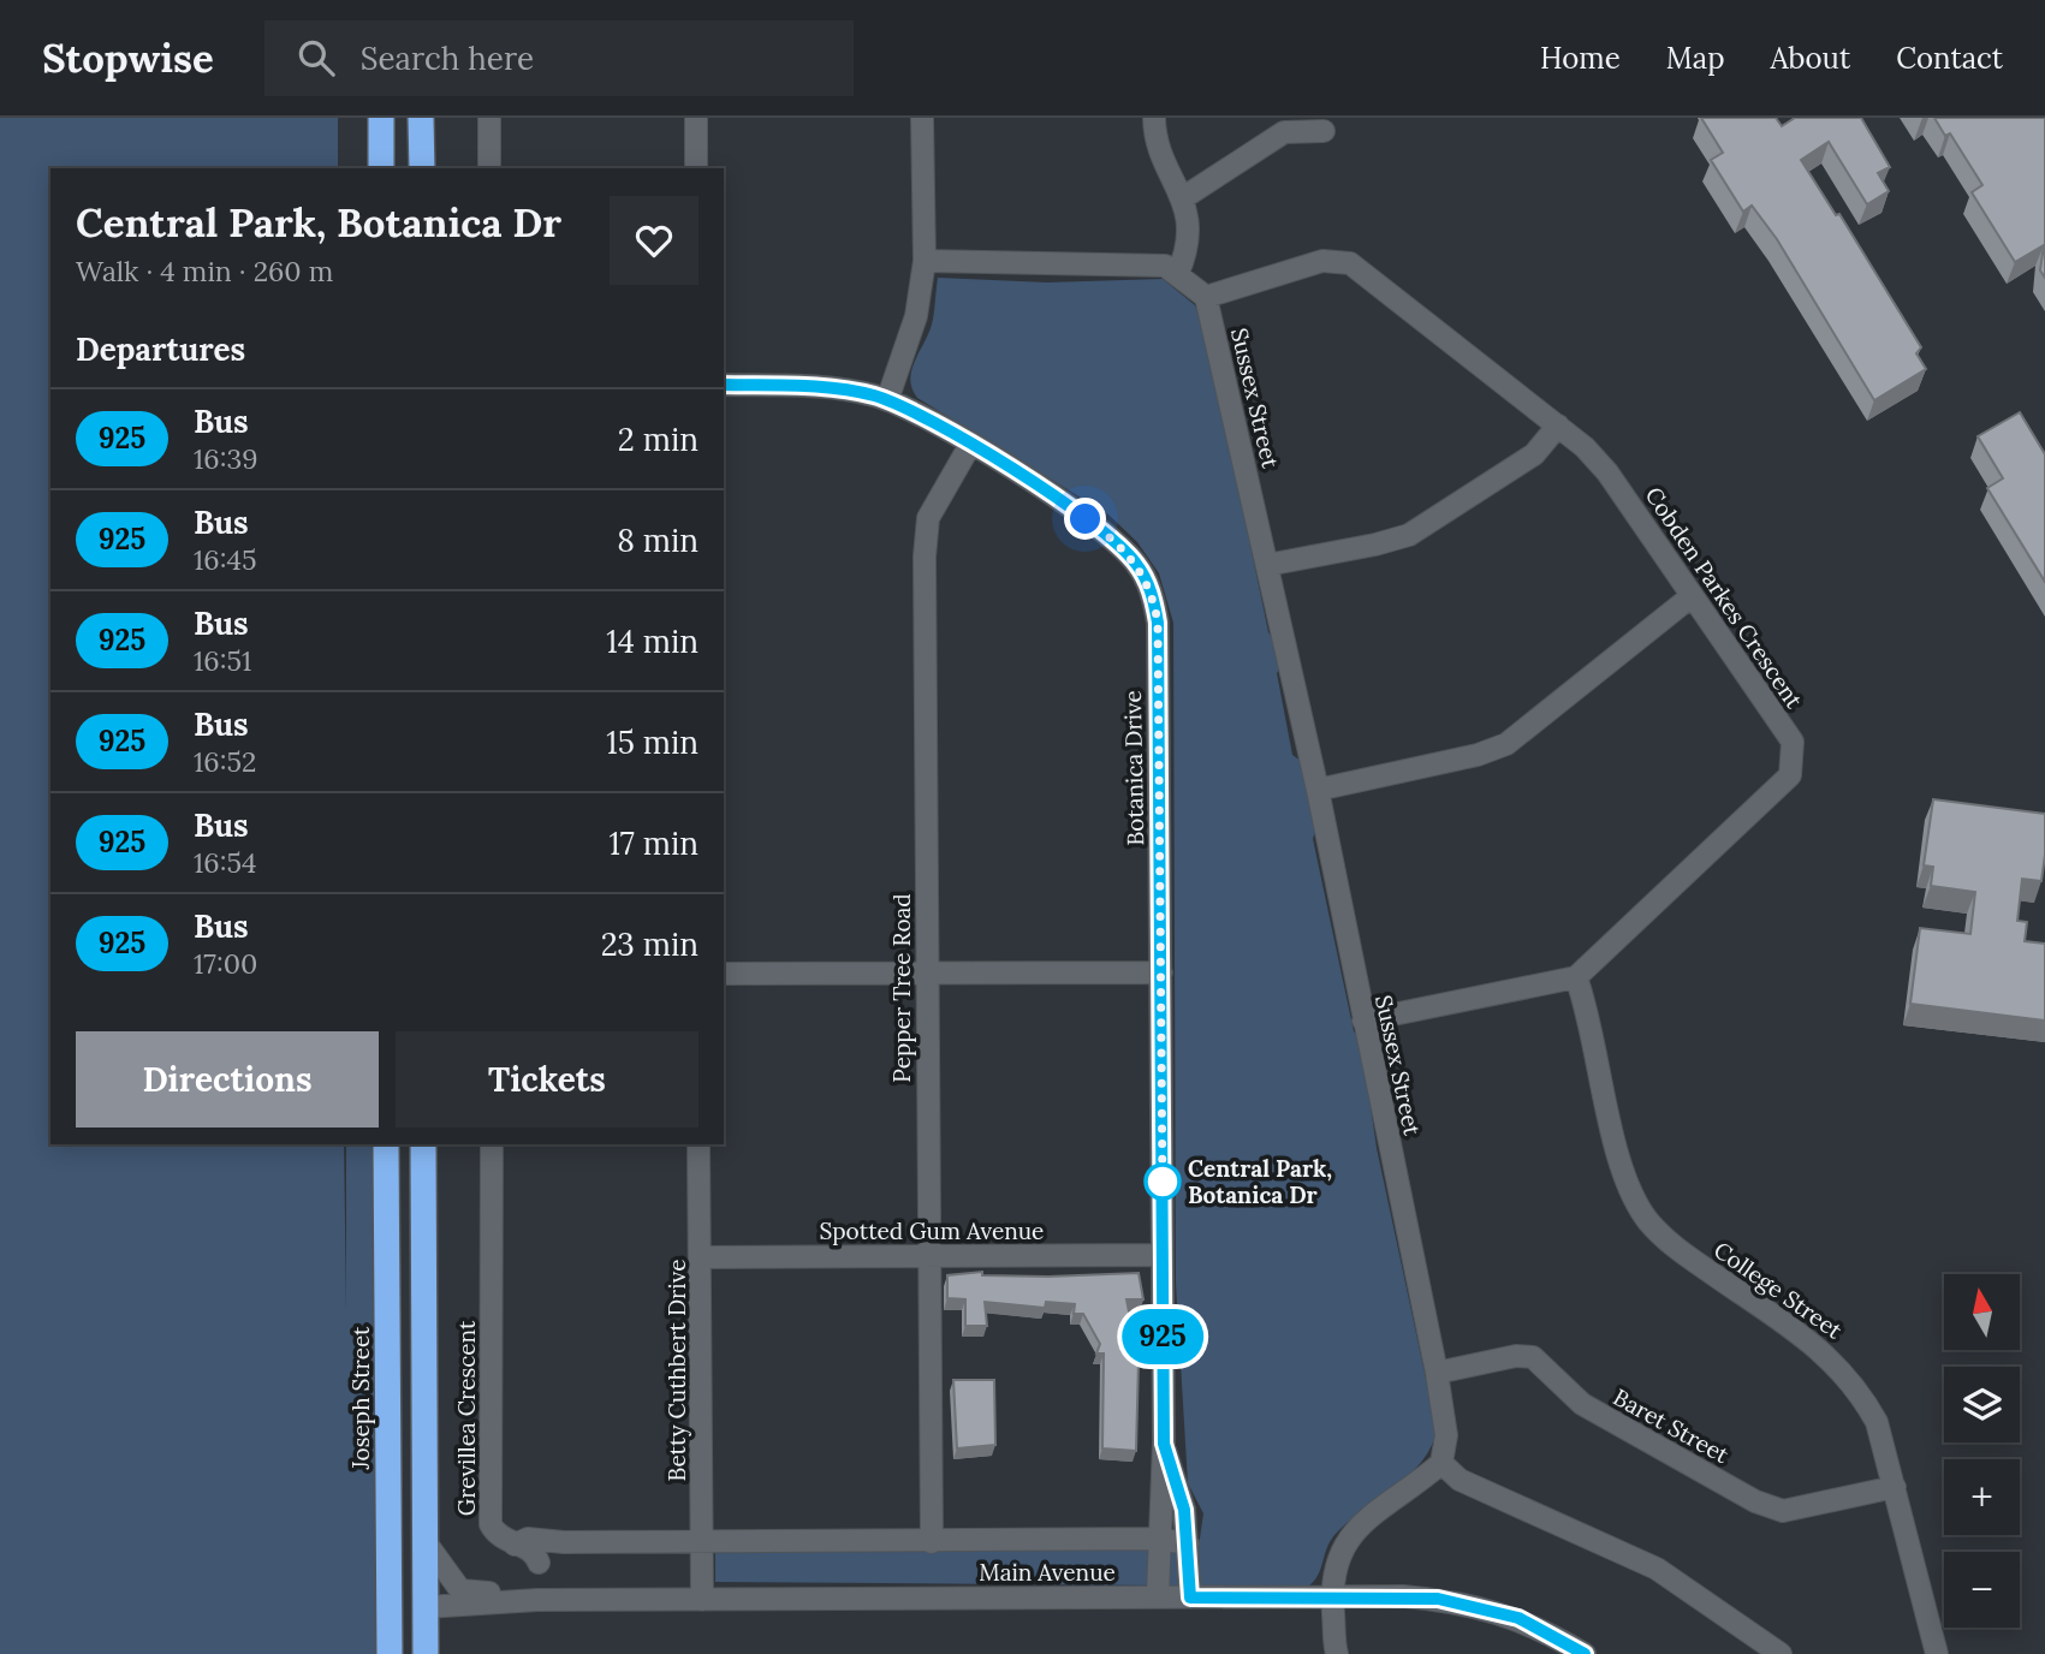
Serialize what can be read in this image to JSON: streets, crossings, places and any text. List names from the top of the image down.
{
  "streets": {
    "highway": ["Joseph Street"],
    "street": [
      "Sussex Street",
      "Cobden Parkes Crescent",
      "Botanica Drive",
      "Pepper Tree Road",
      "Spotted Gum Avenue",
      "College Street",
      "Betty Cuthbert Drive",
      "Grevillea Crescent",
      "Baret Street",
      "Main Avenue"
    ]
  },
  "crossings": [
    ["Sussex Street", "Cobden Parkes Crescent"],
    ["Sussex Street", "Baret Street"],
    ["Cobden Parkes Crescent", "College Street"],
    ["Botanica Drive", "Pepper Tree Road"],
    ["Botanica Drive", "Spotted Gum Avenue"],
    ["Botanica Drive", "Main Avenue"],
    ["Pepper Tree Road", "Spotted Gum Avenue"],
    ["Spotted Gum Avenue", "Betty Cuthbert Drive"],
    ["College Street", "Baret Street"],
    ["Betty Cuthbert Drive", "Main Avenue"]
  ],
  "places": ["Central Park, Botanica Dr"],
  "lines": ["bus line 925"],
  "north": "top",
  "page": {
    "header": "Stopwise",
    "search": "Search here",
    "nav": [
      "Home",
      "Map",
      "About",
      "Contact"
    ],
    "on_map": "925",
    "heading": [
      ["Central Park, Botanica Dr", "Walk · 4 min · 260 m"],
      "Departures"
    ],
    "list": [
      {
        "mark": "925",
        "name": "Bus",
        "note": "16:39",
        "value": "2 min"
      },
      {
        "mark": "925",
        "name": "Bus",
        "note": "16:45",
        "value": "8 min"
      },
      {
        "mark": "925",
        "name": "Bus",
        "note": "16:51",
        "value": "14 min"
      },
      {
        "mark": "925",
        "name": "Bus",
        "note": "16:52",
        "value": "15 min"
      },
      {
        "mark": "925",
        "name": "Bus",
        "note": "16:54",
        "value": "17 min"
      },
      {
        "mark": "925",
        "name": "Bus",
        "note": "17:00",
        "value": "23 min"
      }
    ],
    "buttons": ["Directions", "Tickets"],
    "map_buttons": ["+", "−"]
  }
}
